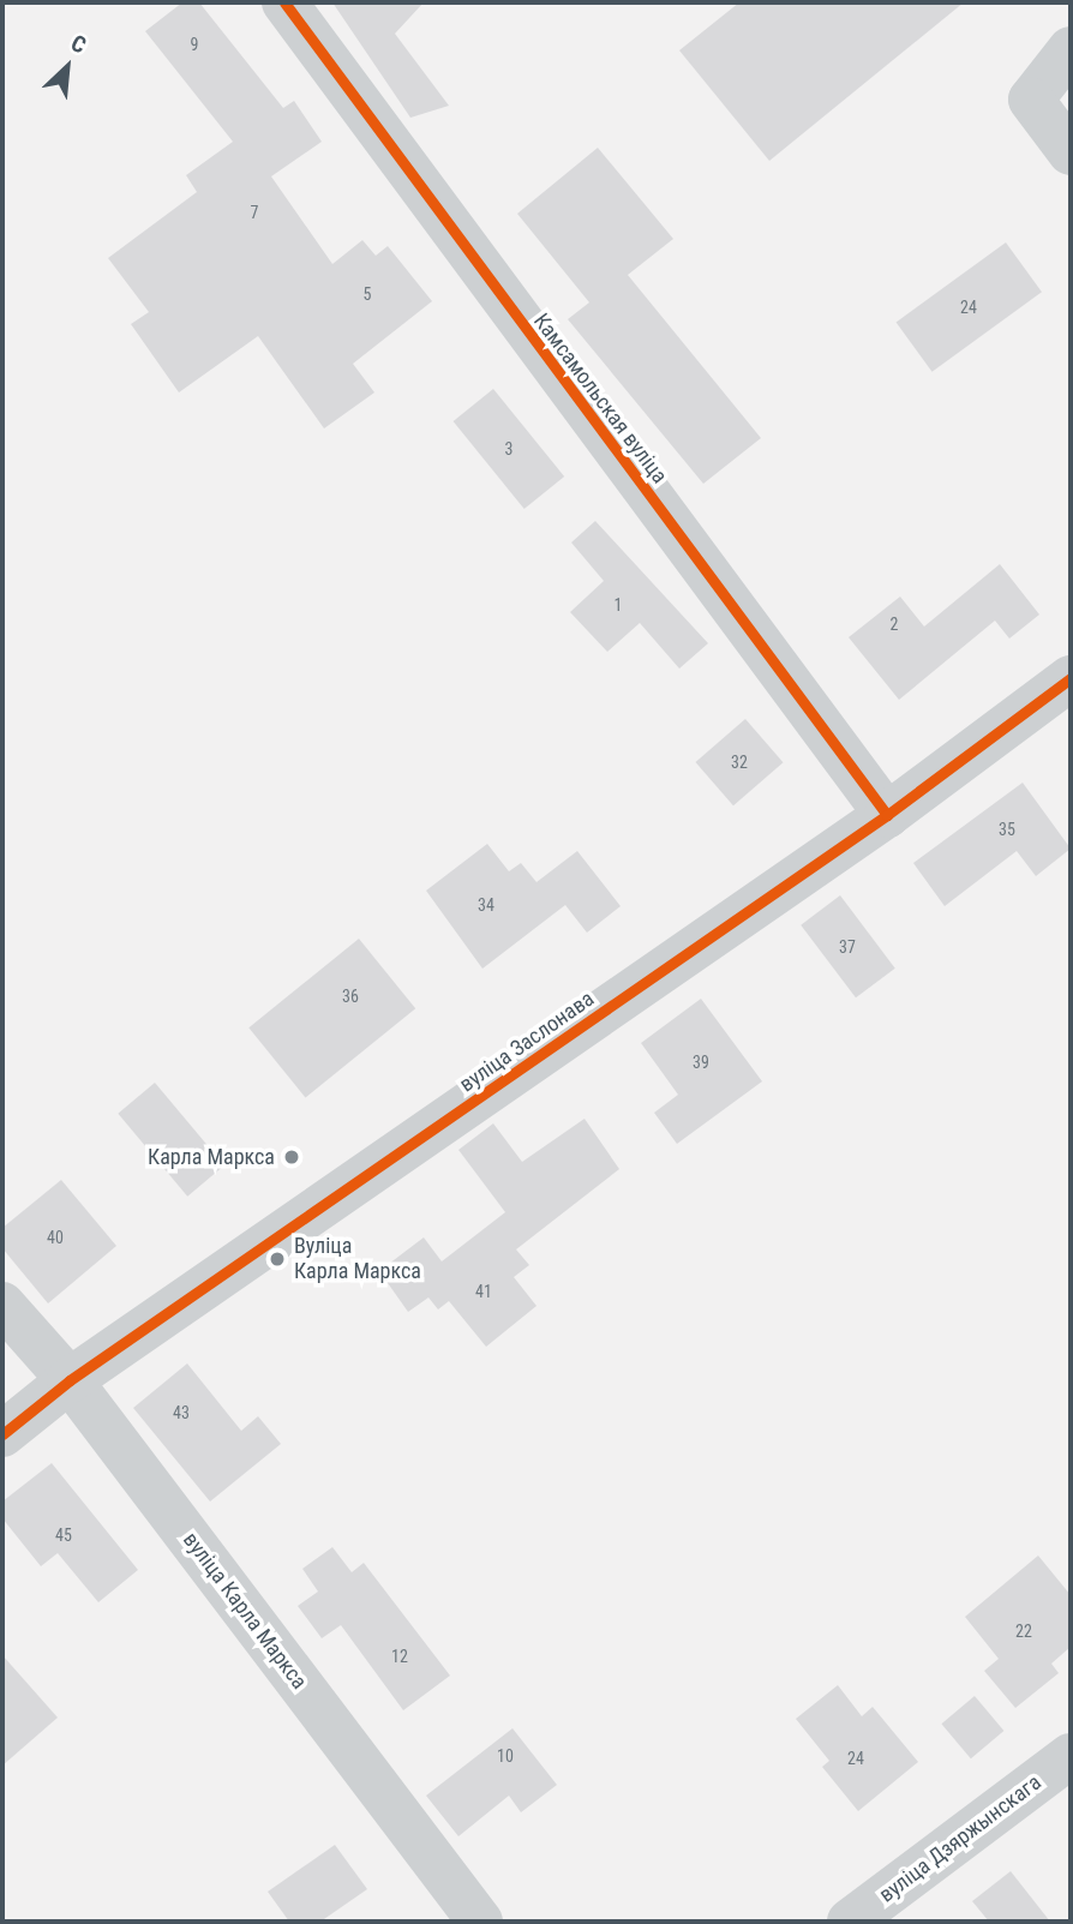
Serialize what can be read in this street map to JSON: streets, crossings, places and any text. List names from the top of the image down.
{
  "streets": {
    "street": [
      "Камсамольская вуліца",
      "вуліца Заслонава",
      "вуліца Карла Маркса",
      "вуліца Дзяржынскага"
    ]
  },
  "crossings": [
    ["Камсамольская вуліца", "вуліца Заслонава"],
    ["вуліца Заслонава", "вуліца Карла Маркса"]
  ],
  "places": ["Карла Маркса", "Вуліца Карла Маркса"],
  "house_numbers": [
    "9",
    "7",
    "5",
    "24",
    "3",
    "1",
    "2",
    "32",
    "35",
    "34",
    "37",
    "36",
    "39",
    "40",
    "41",
    "43",
    "45",
    "22",
    "12",
    "10",
    "24"
  ],
  "north": "top right"
}
